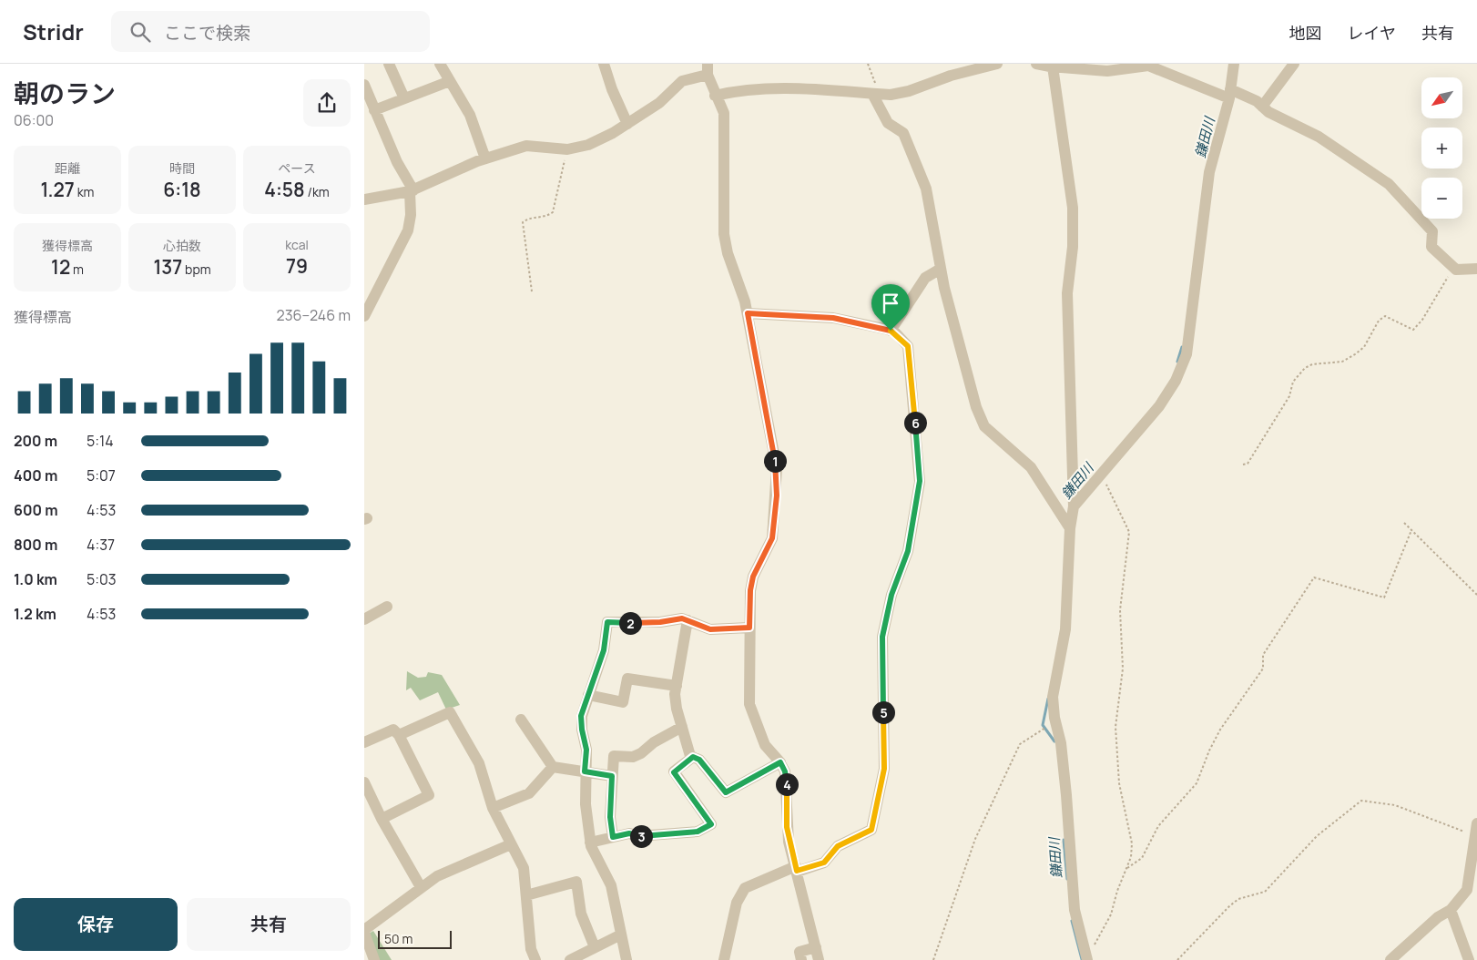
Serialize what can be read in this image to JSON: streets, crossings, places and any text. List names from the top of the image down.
{
  "water": ["鎌田川"],
  "scale_bar": "50 m",
  "north": "bottom left",
  "page": {
    "header": "Stridr",
    "search": "ここで検索",
    "nav": ["地図", "レイヤ", "共有"],
    "heading": ["朝のラン", "06:00"],
    "map_buttons": ["+", "−"],
    "stats": [
      ["距離", "1.27 km"],
      ["時間", "6:18"],
      ["ペース", "4:58 /km"],
      ["獲得標高", "12 m"],
      ["心拍数", "137 bpm"],
      ["kcal", "79"]
    ],
    "chart": ["獲得標高", "236–246 m"],
    "pins": [
      "6",
      "1",
      "2",
      "5",
      "4",
      "3"
    ],
    "list": [
      {
        "name": "200 m",
        "note": "5:14"
      },
      {
        "name": "400 m",
        "note": "5:07"
      },
      {
        "name": "600 m",
        "note": "4:53"
      },
      {
        "name": "800 m",
        "note": "4:37"
      },
      {
        "name": "1.0 km",
        "note": "5:03"
      },
      {
        "name": "1.2 km",
        "note": "4:53"
      }
    ],
    "buttons": ["保存", "共有"],
    "scale": "50 m"
  }
}
